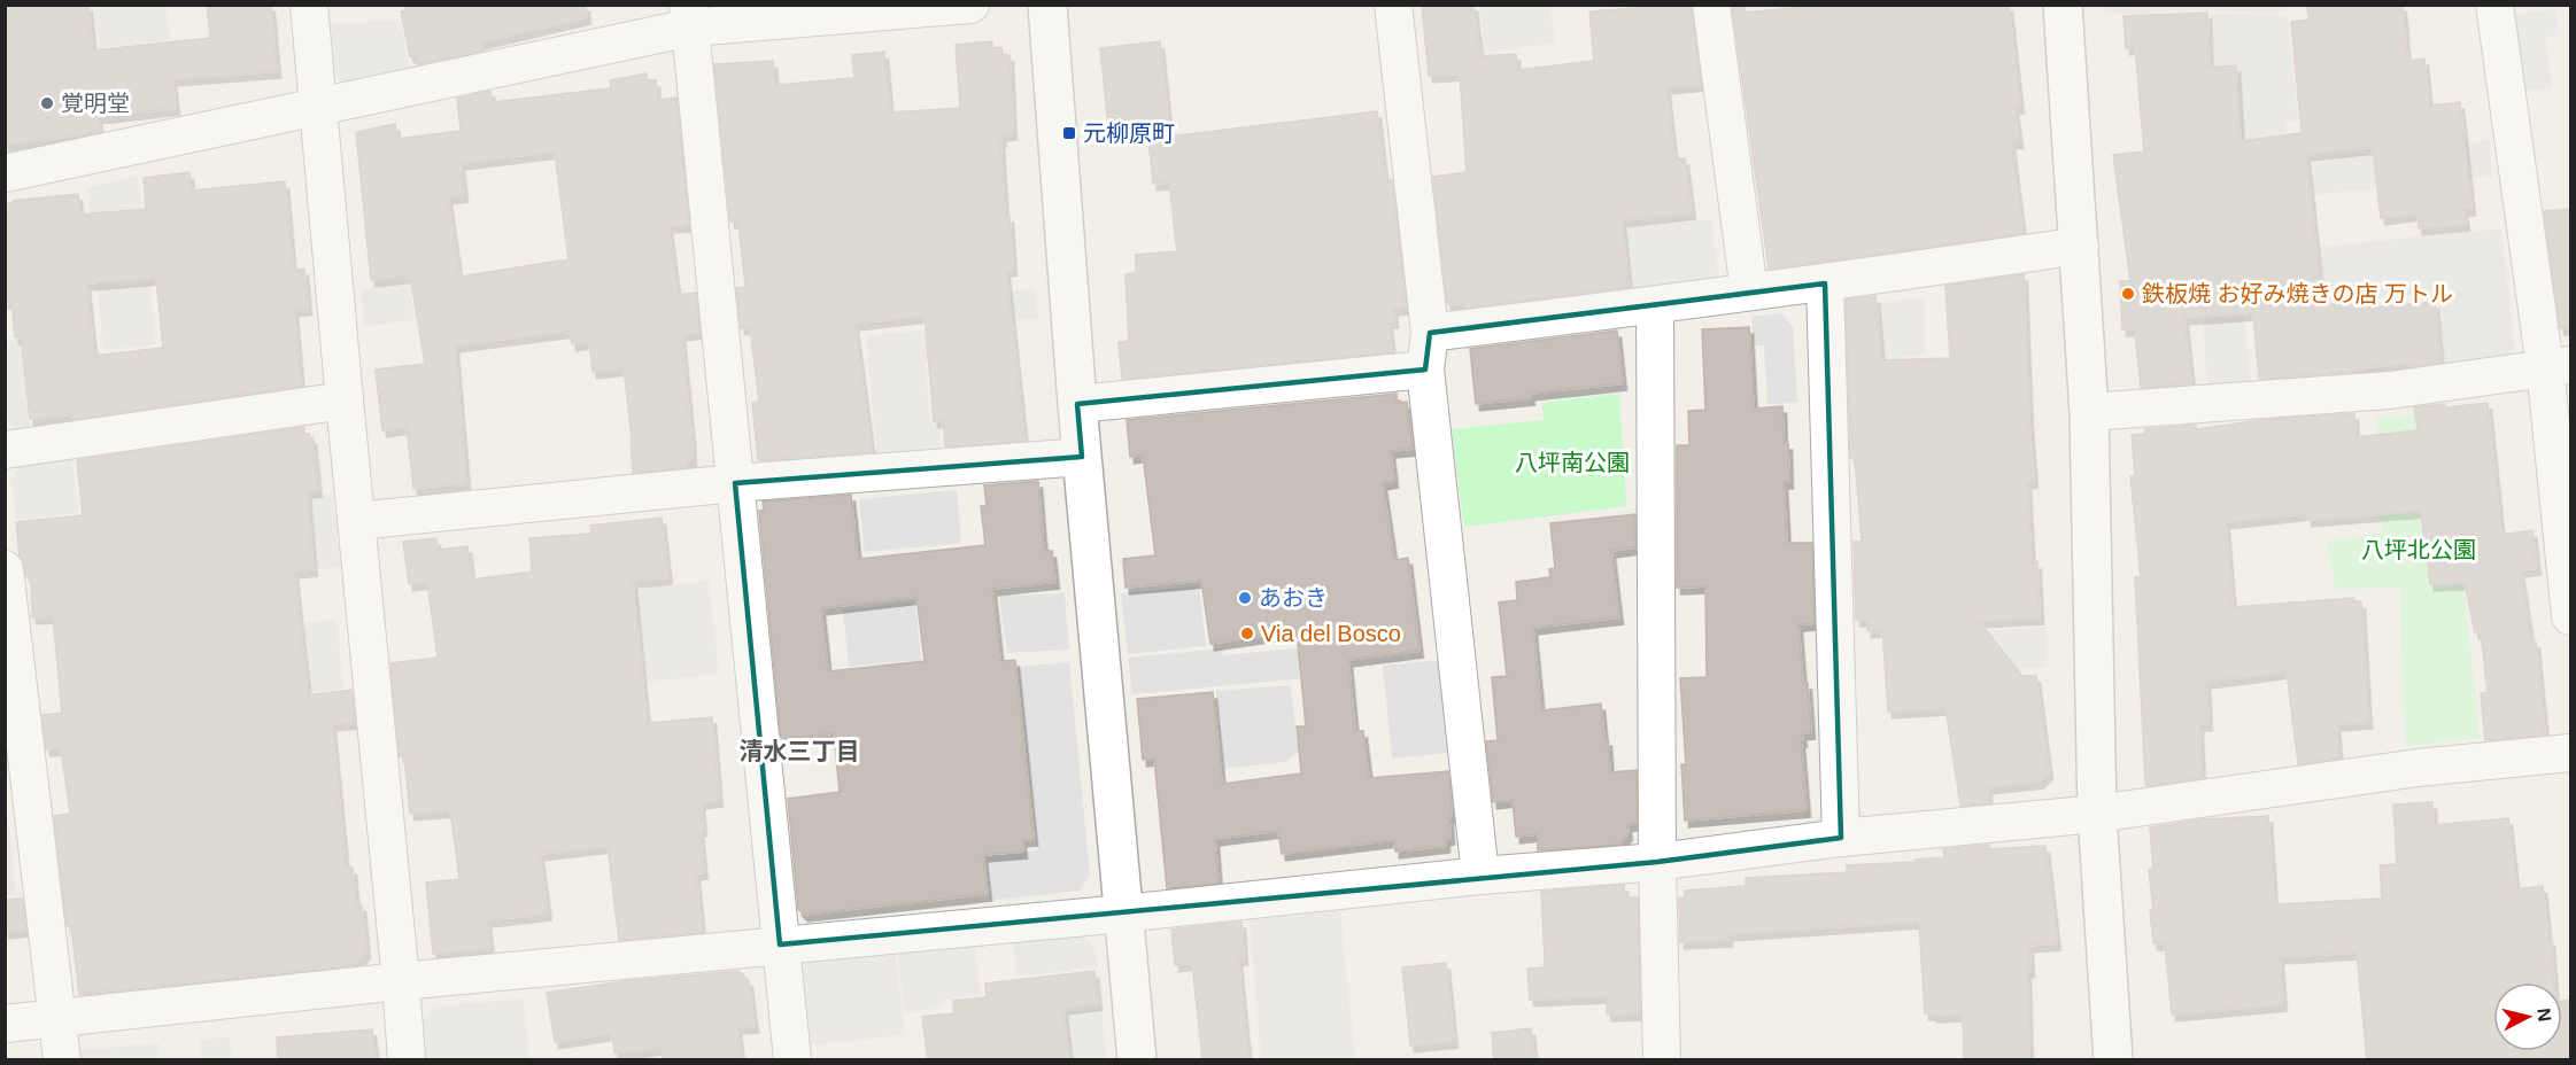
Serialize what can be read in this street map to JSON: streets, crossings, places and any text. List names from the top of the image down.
{
  "districts": ["清水三丁目"],
  "parks": ["八坪南公園", "八坪北公園"],
  "places": {
    "other": [
      "覚明堂",
      "鉄板焼 お好み焼きの店 万トル",
      "あおき",
      "Via del Bosco"
    ],
    "transit": ["元柳原町"]
  },
  "north": "right"
}
